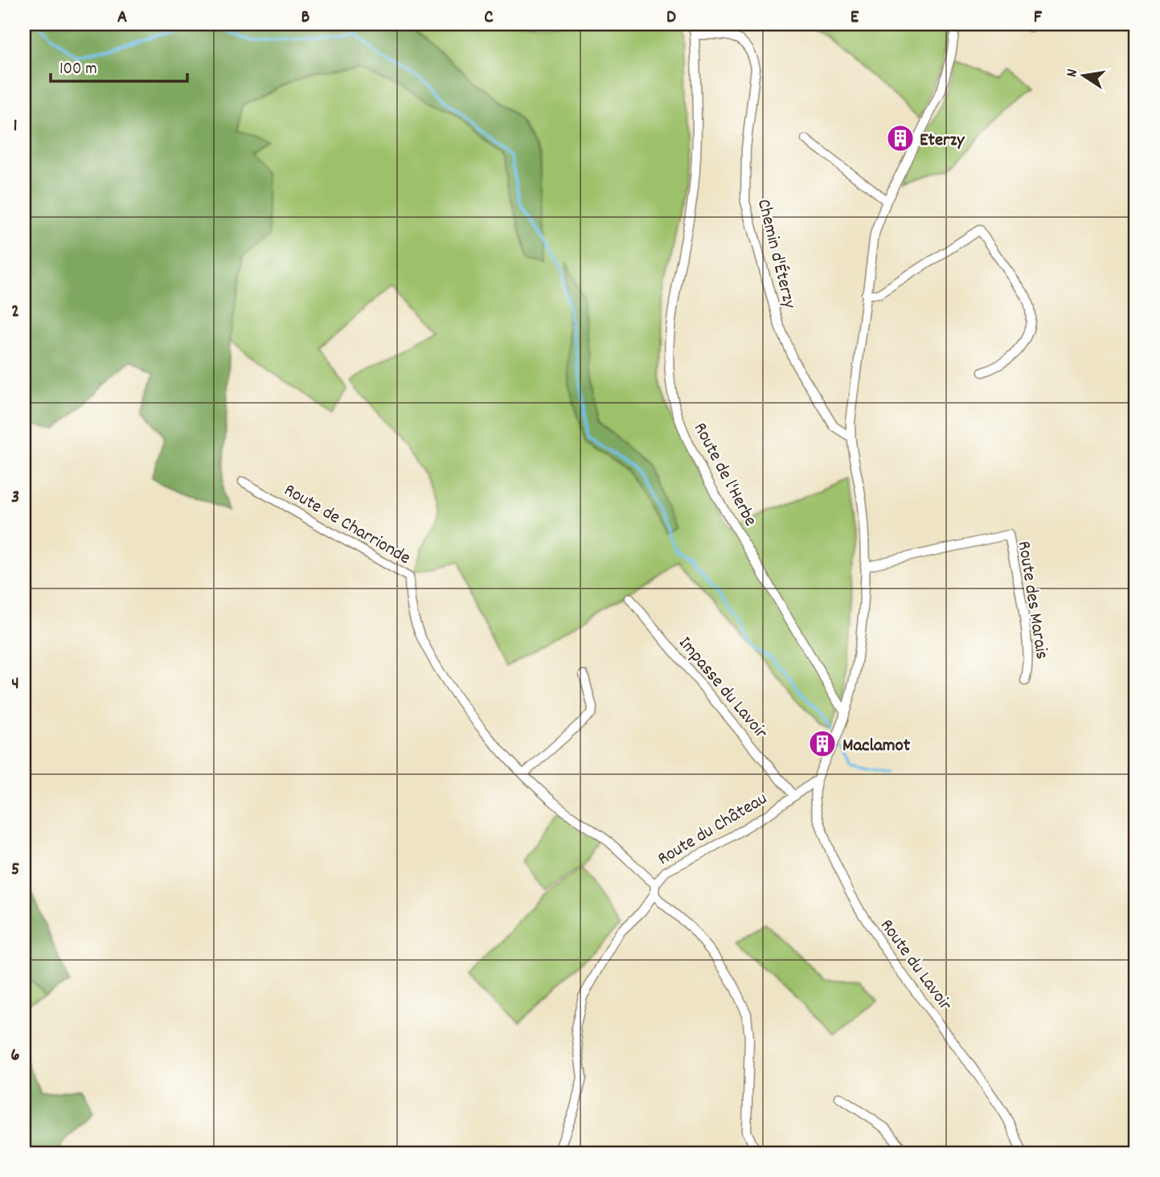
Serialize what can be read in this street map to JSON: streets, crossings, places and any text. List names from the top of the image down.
{
  "streets": {
    "street": [
      "Chemin d'Éterzy",
      "Route de l'Herbe",
      "Route de Charrionde",
      "Route des Marais",
      "Impasse du Lavoir",
      "Route du Château",
      "Route du Lavoir"
    ]
  },
  "crossings": [
    ["Chemin d'Éterzy", "Route de l'Herbe"],
    ["Route de Charrionde", "Route du Château"],
    ["Impasse du Lavoir", "Route du Château"],
    ["Route du Château", "Route du Lavoir"]
  ],
  "places": {
    "building": ["Eterzy", "Maclamot"]
  },
  "scale_bar": "100 m",
  "north": "left",
  "grid": {
    "columns": [
      "A",
      "B",
      "C",
      "D",
      "E",
      "F"
    ],
    "rows": [
      "1",
      "2",
      "3",
      "4",
      "5",
      "6"
    ]
  }
}
